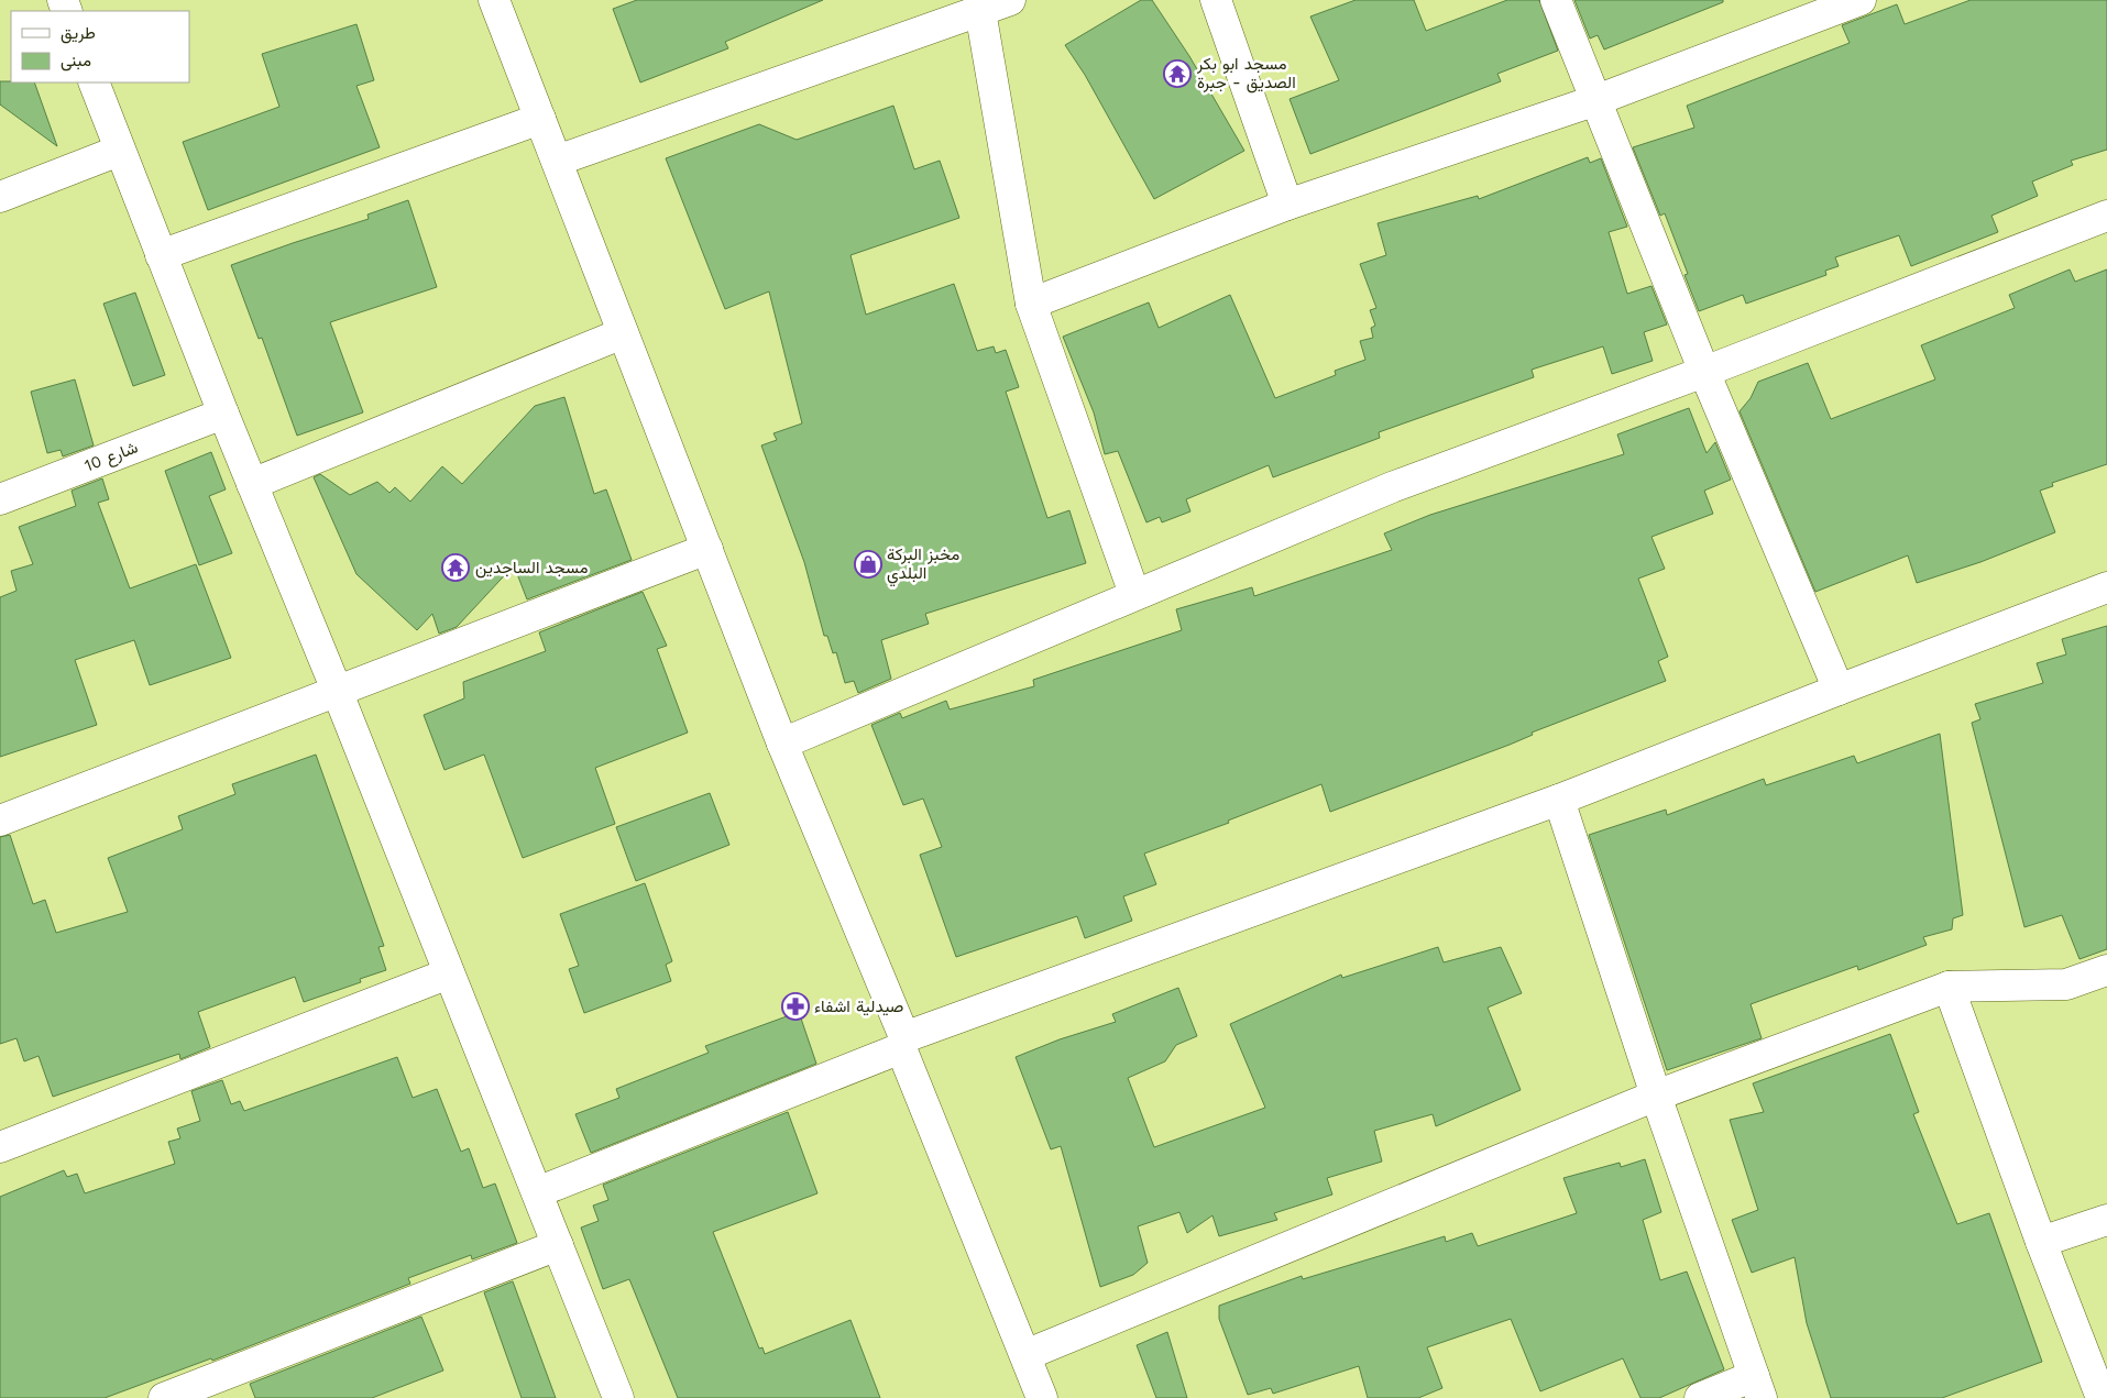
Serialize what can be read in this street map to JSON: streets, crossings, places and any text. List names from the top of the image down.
{
  "streets": {
    "street": ["شارع 10"]
  },
  "places": {
    "temple": ["مسجد ابو بكر الصديق - جبرة", "مسجد الساجدين"],
    "shop": ["مخبز البركة البلدي"],
    "pharmacy": ["صيدلية اشفاء"]
  },
  "legend": ["طريق", "مبنى"]
}
